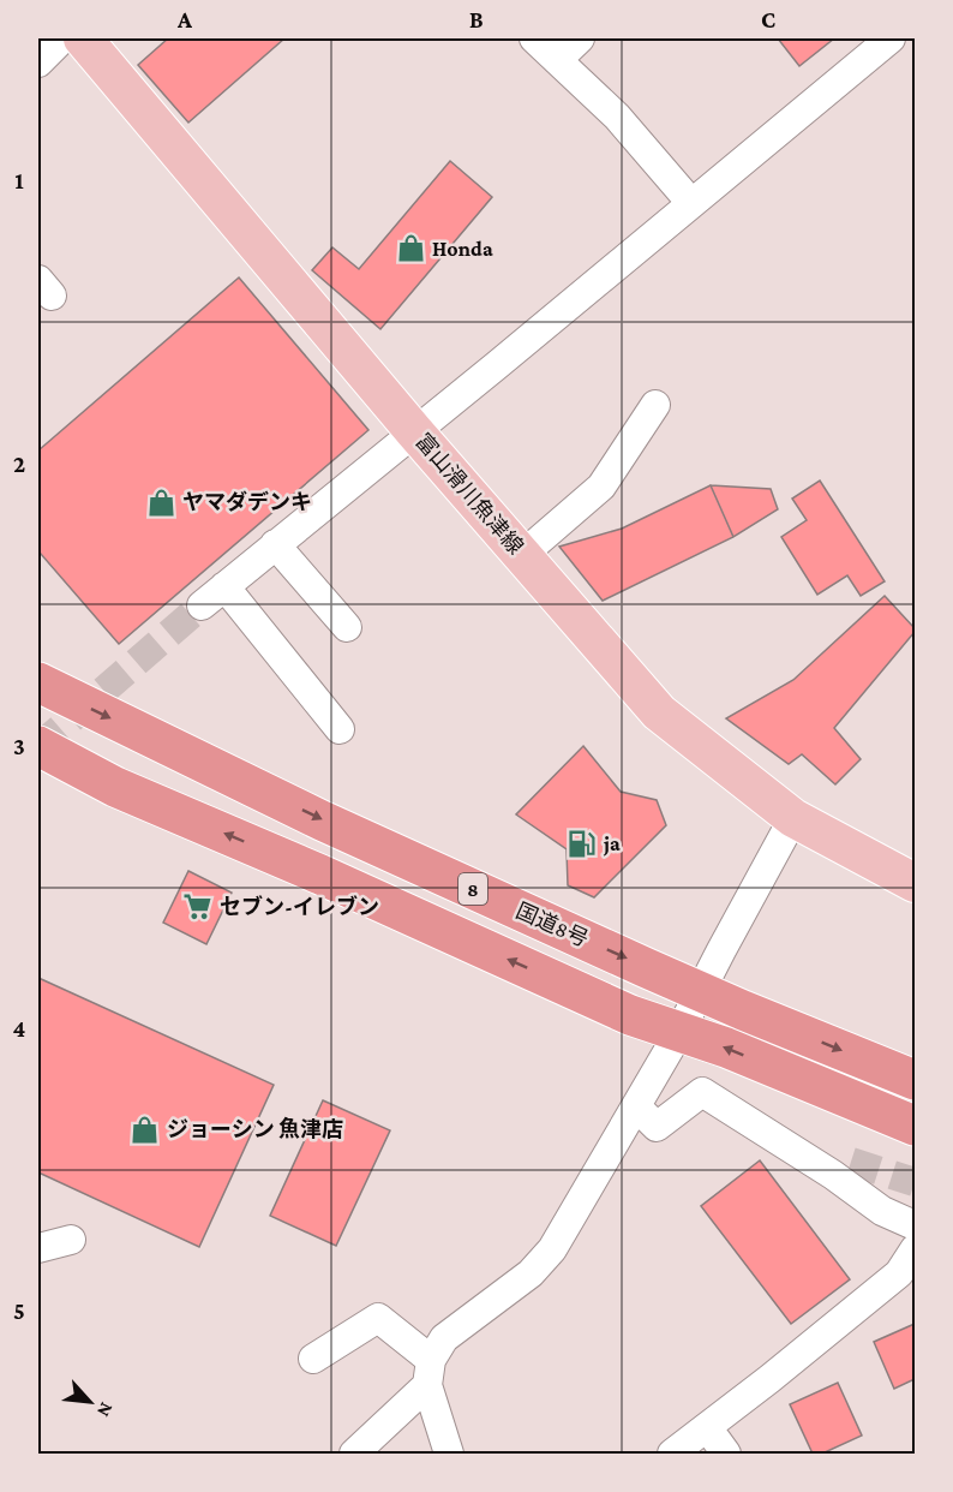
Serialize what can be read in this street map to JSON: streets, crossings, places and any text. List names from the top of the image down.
{
  "streets": {
    "highway": ["8", "国道8号"],
    "main road": ["富山滑川魚津線"]
  },
  "places": {
    "shop": ["Honda", "ヤマダデンキ", "ジョーシン 魚津店"],
    "fuel station": ["ja"],
    "supermarket": ["セブン-イレブン"]
  },
  "north": "bottom right",
  "grid": {
    "columns": ["A", "B", "C"],
    "rows": [
      "1",
      "2",
      "3",
      "4",
      "5"
    ]
  }
}
